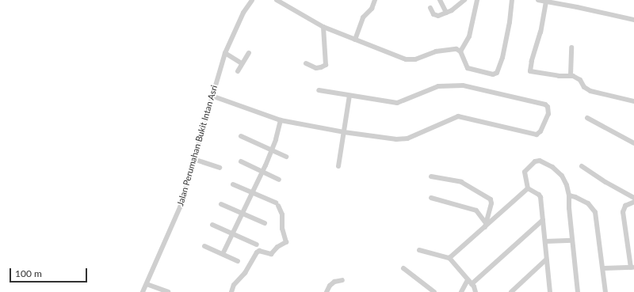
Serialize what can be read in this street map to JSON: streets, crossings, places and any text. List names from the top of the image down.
{
  "streets": {
    "street": ["Jalan Perumahan Bukit Intan Asri"]
  },
  "scale_bar": "100 m"
}
